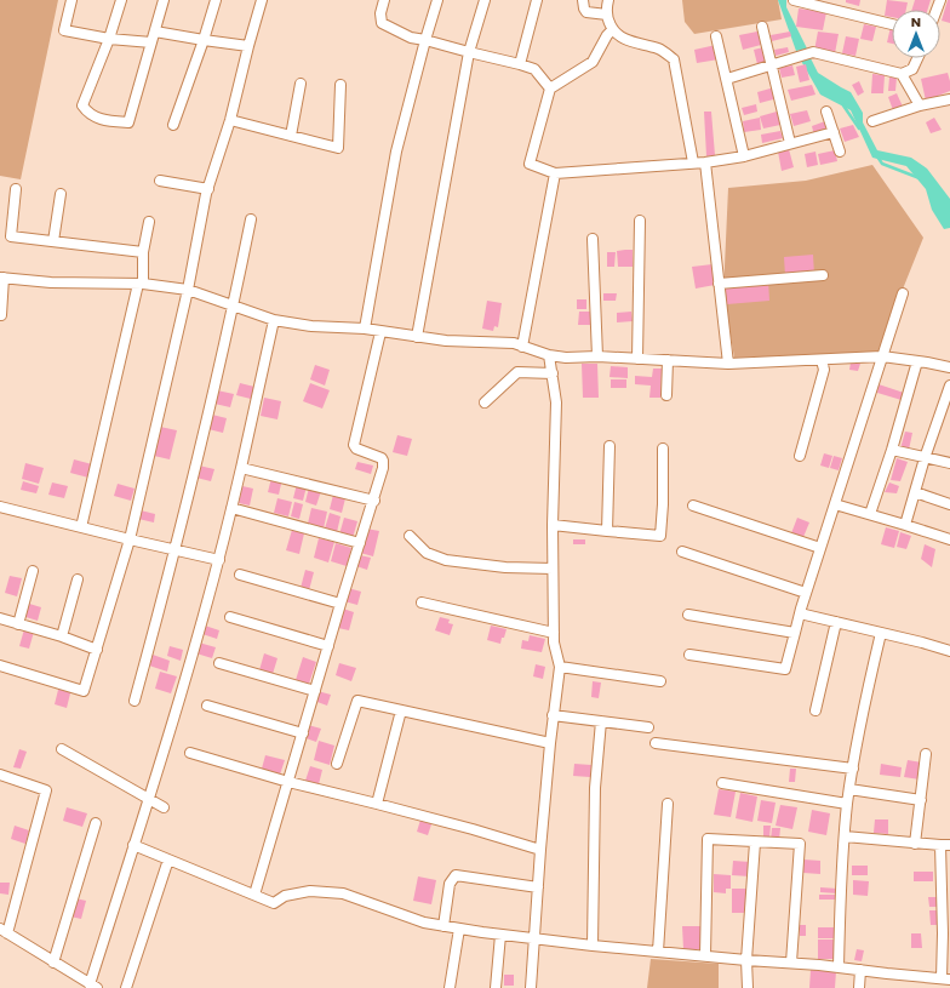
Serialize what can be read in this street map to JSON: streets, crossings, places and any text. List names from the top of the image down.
{
  "north": "top"
}
